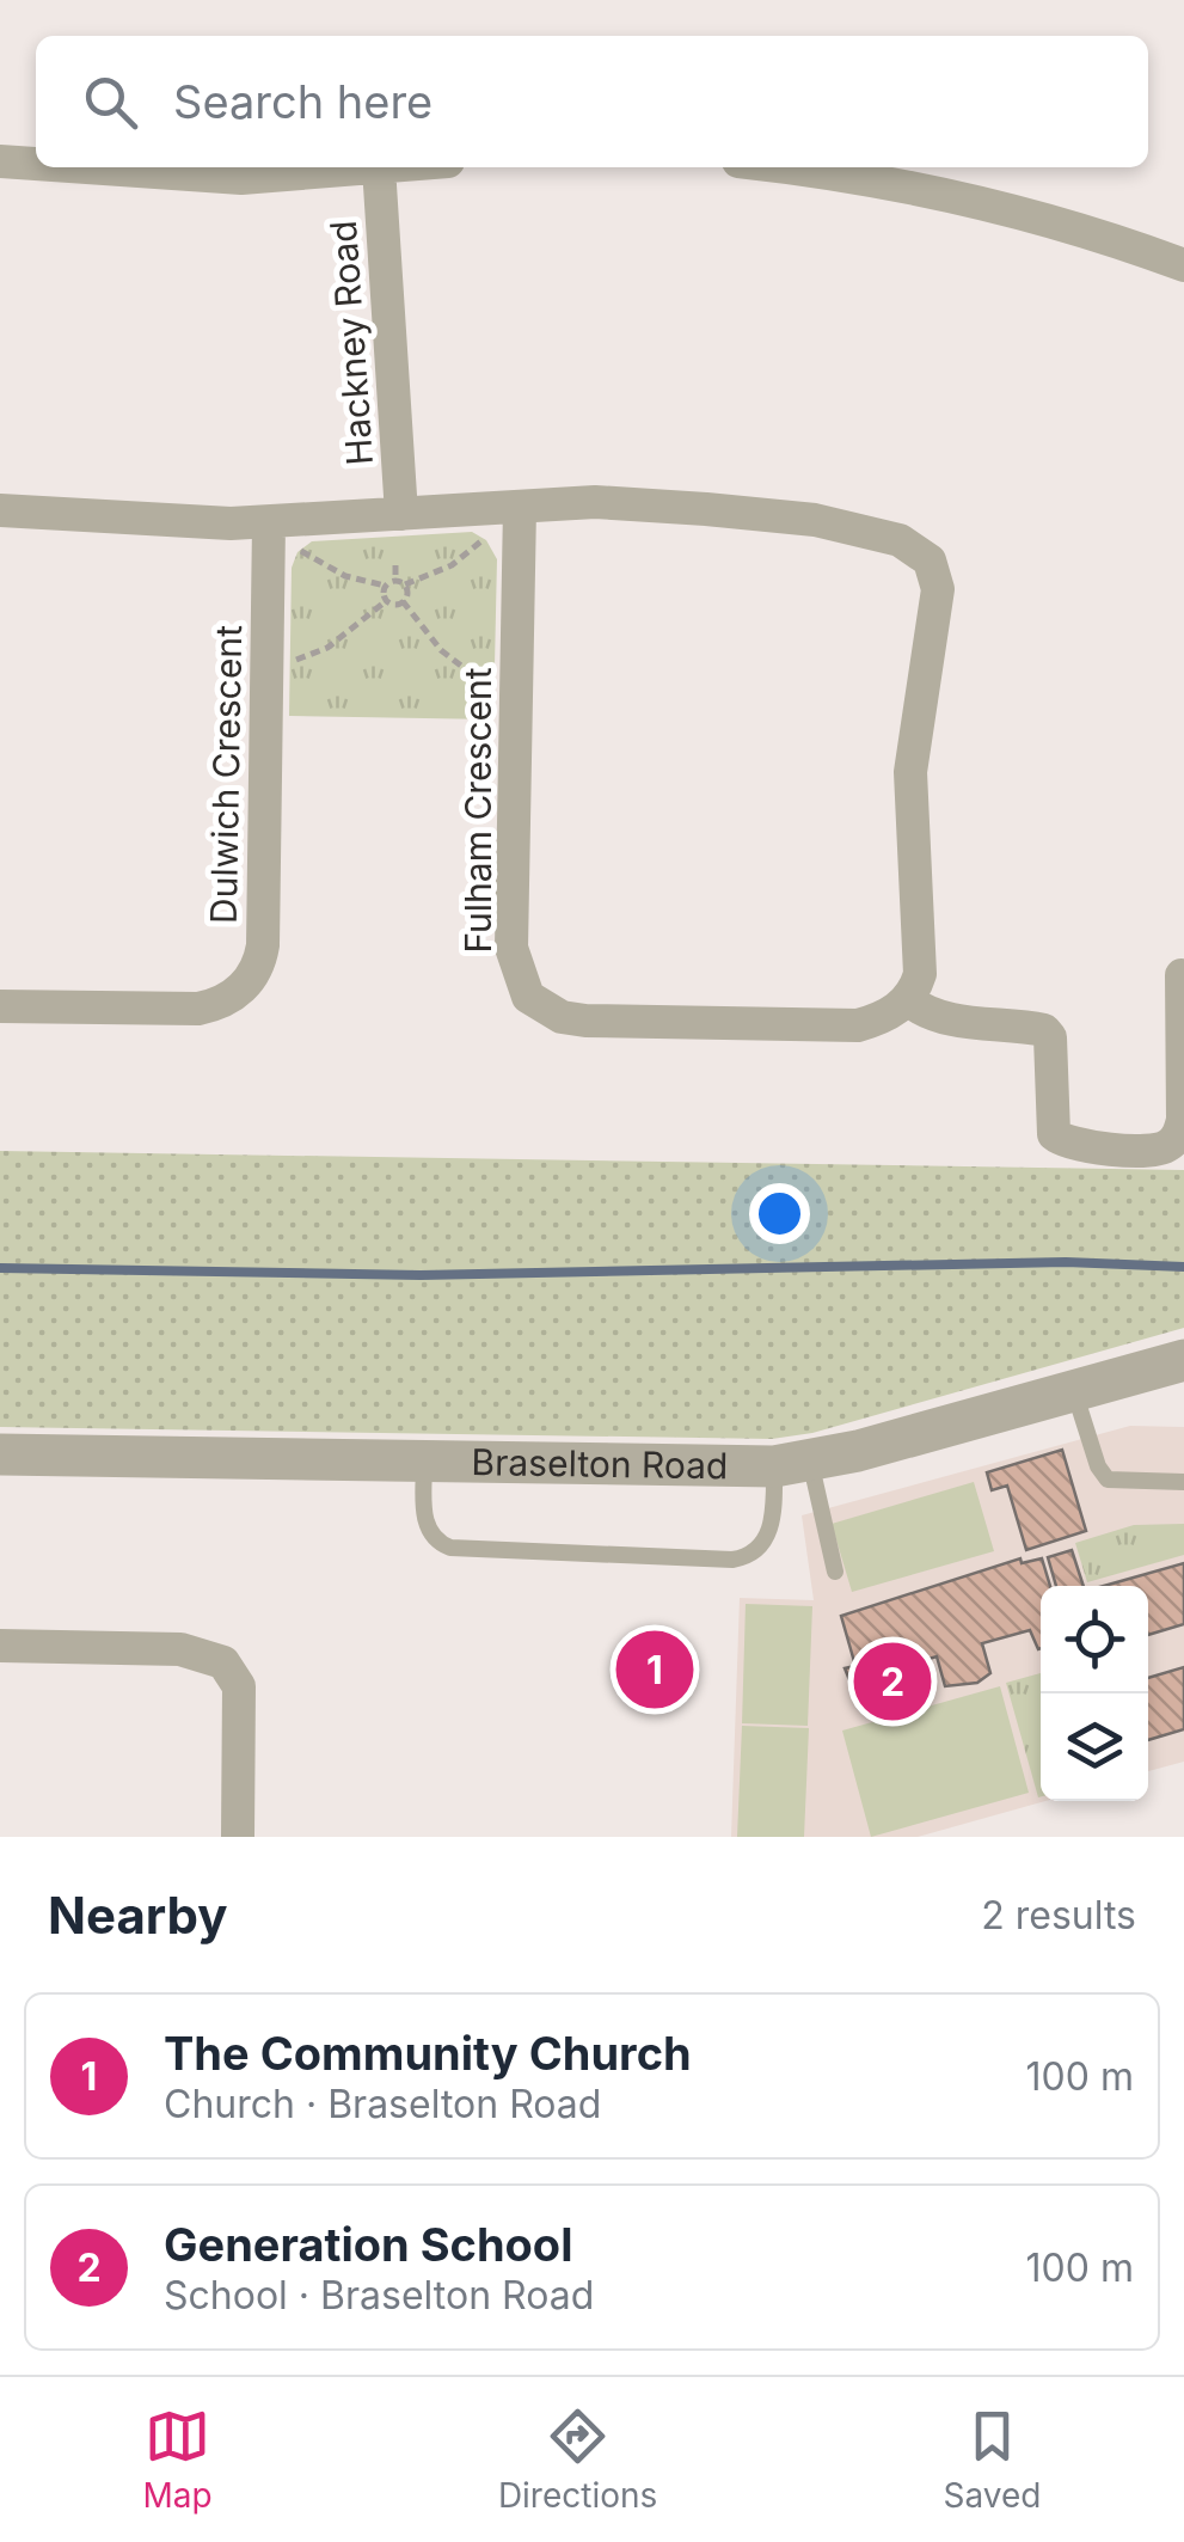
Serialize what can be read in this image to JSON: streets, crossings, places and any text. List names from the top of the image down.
{
  "streets": {
    "street": [
      "Hackney Road",
      "Dulwich Crescent",
      "Fulham Crescent",
      "Braselton Road"
    ]
  },
  "page": {
    "search": "Search here",
    "pins": ["1", "2"],
    "heading": ["Nearby", "2 results"],
    "list": [
      {
        "mark": "1",
        "name": "The Community Church",
        "note": "Church · Braselton Road",
        "value": "100 m"
      },
      {
        "mark": "2",
        "name": "Generation School",
        "note": "School · Braselton Road",
        "value": "100 m"
      }
    ],
    "nav": ["Map", "Directions", "Saved"]
  }
}
